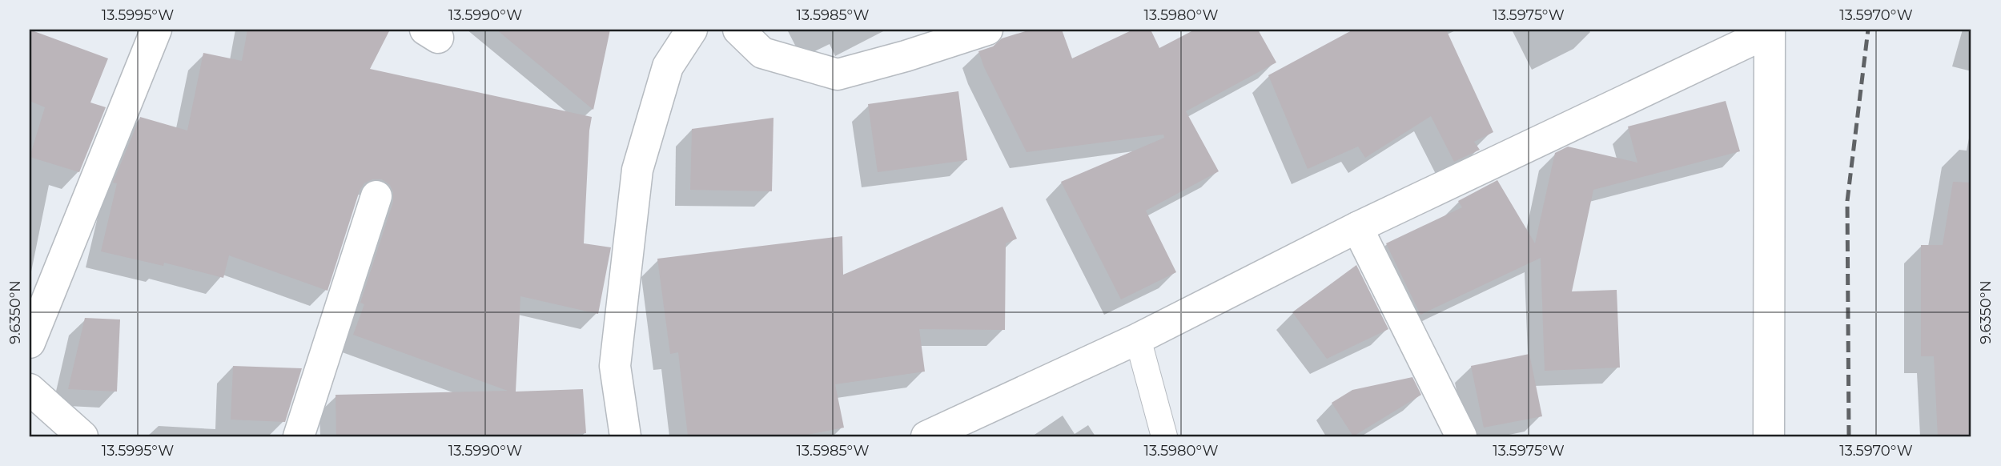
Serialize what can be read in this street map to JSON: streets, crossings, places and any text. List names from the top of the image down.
{
  "coordinates": [
    "13.5995°W",
    "13.5990°W",
    "13.5985°W",
    "13.5980°W",
    "13.5975°W",
    "13.5970°W",
    "9.6350°N"
  ]
}
